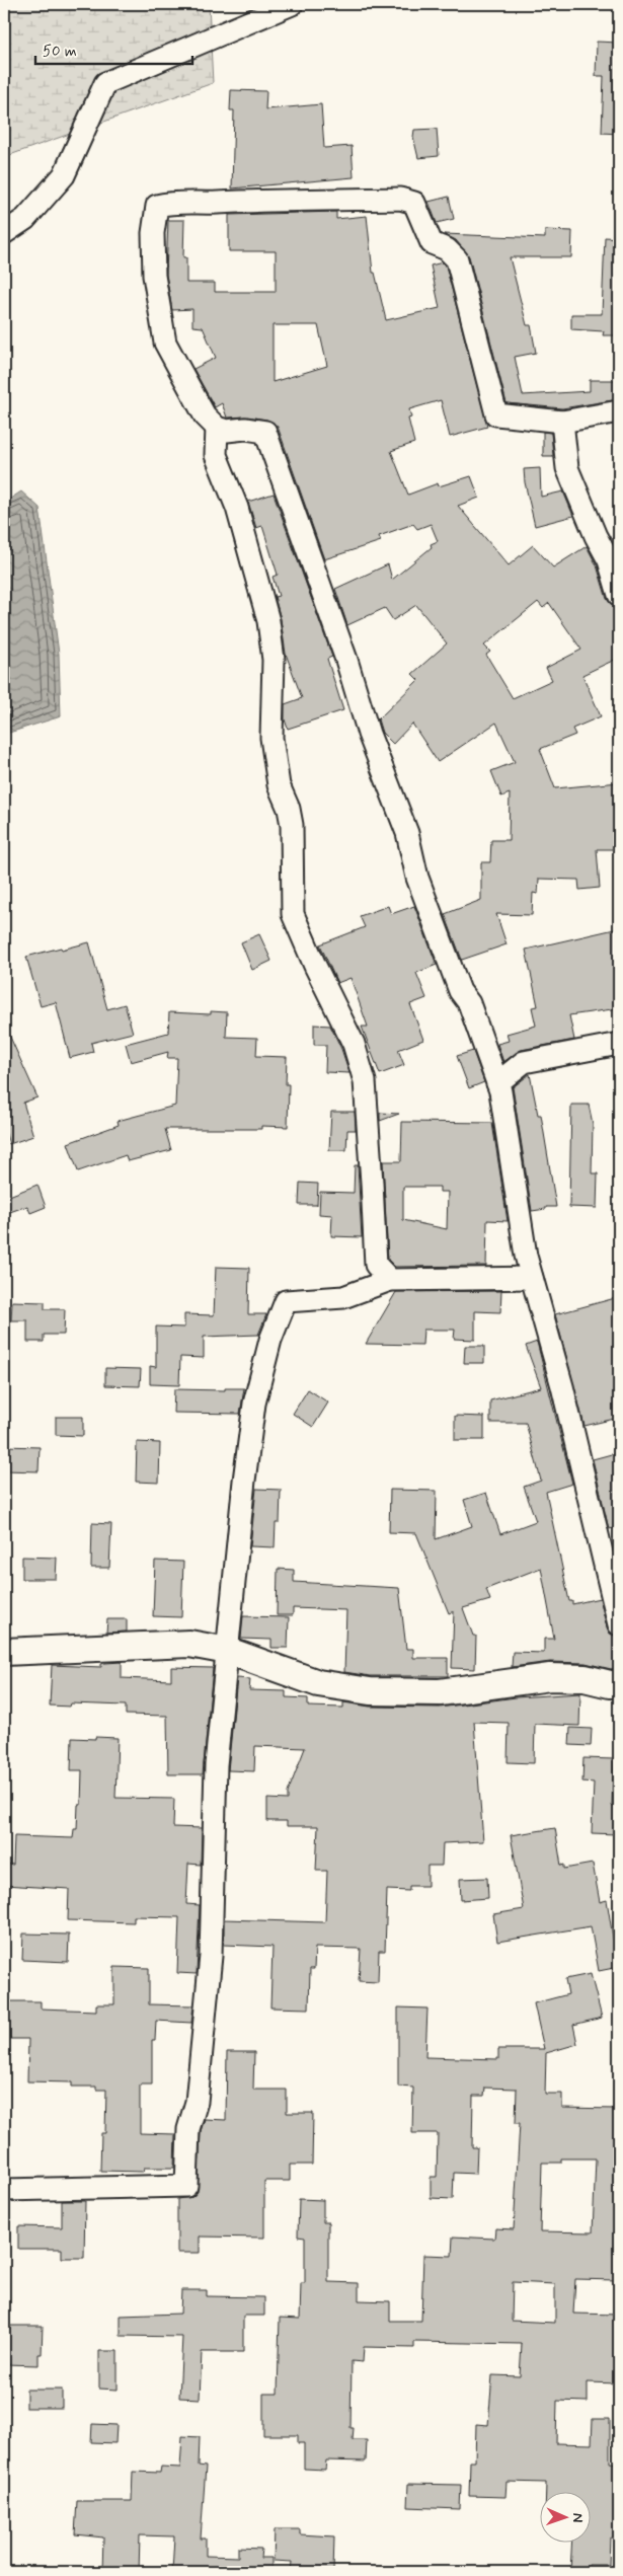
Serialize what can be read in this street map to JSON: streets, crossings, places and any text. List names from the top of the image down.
{
  "scale_bar": "50 m",
  "north": "right"
}
